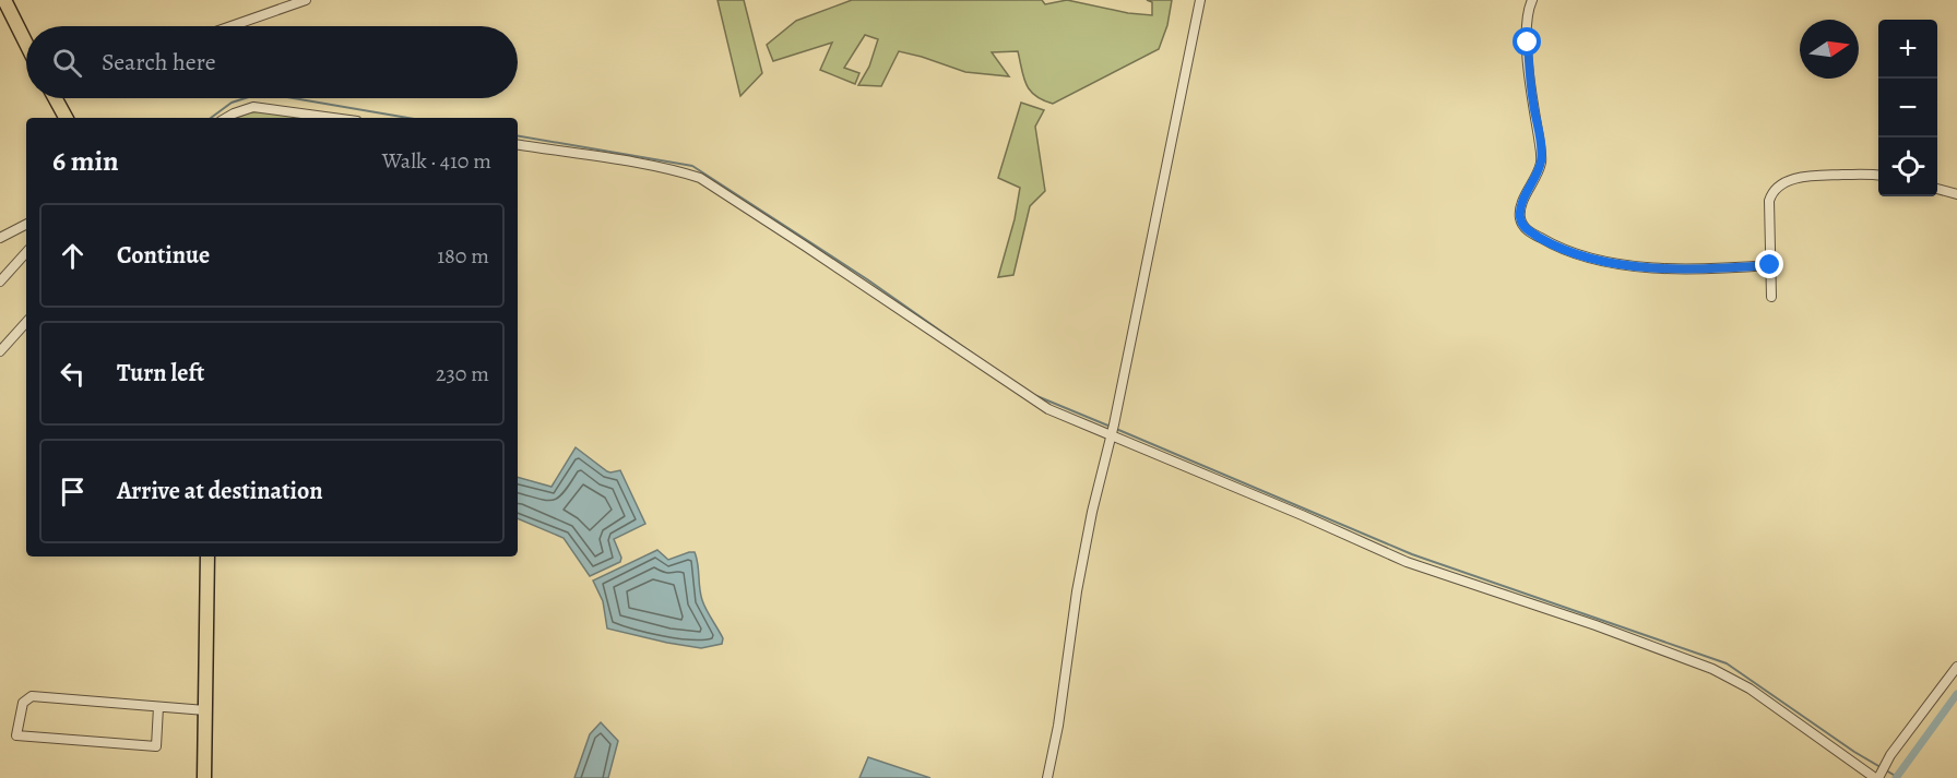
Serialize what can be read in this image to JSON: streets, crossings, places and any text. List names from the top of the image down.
{
  "north": "right",
  "page": {
    "map_buttons": ["+", "−"],
    "search": "Search here",
    "heading": ["6 min", "Walk · 410 m"],
    "list": [
      ["Continue", "180 m"],
      ["Turn left", "230 m"],
      "Arrive at destination"
    ]
  }
}
